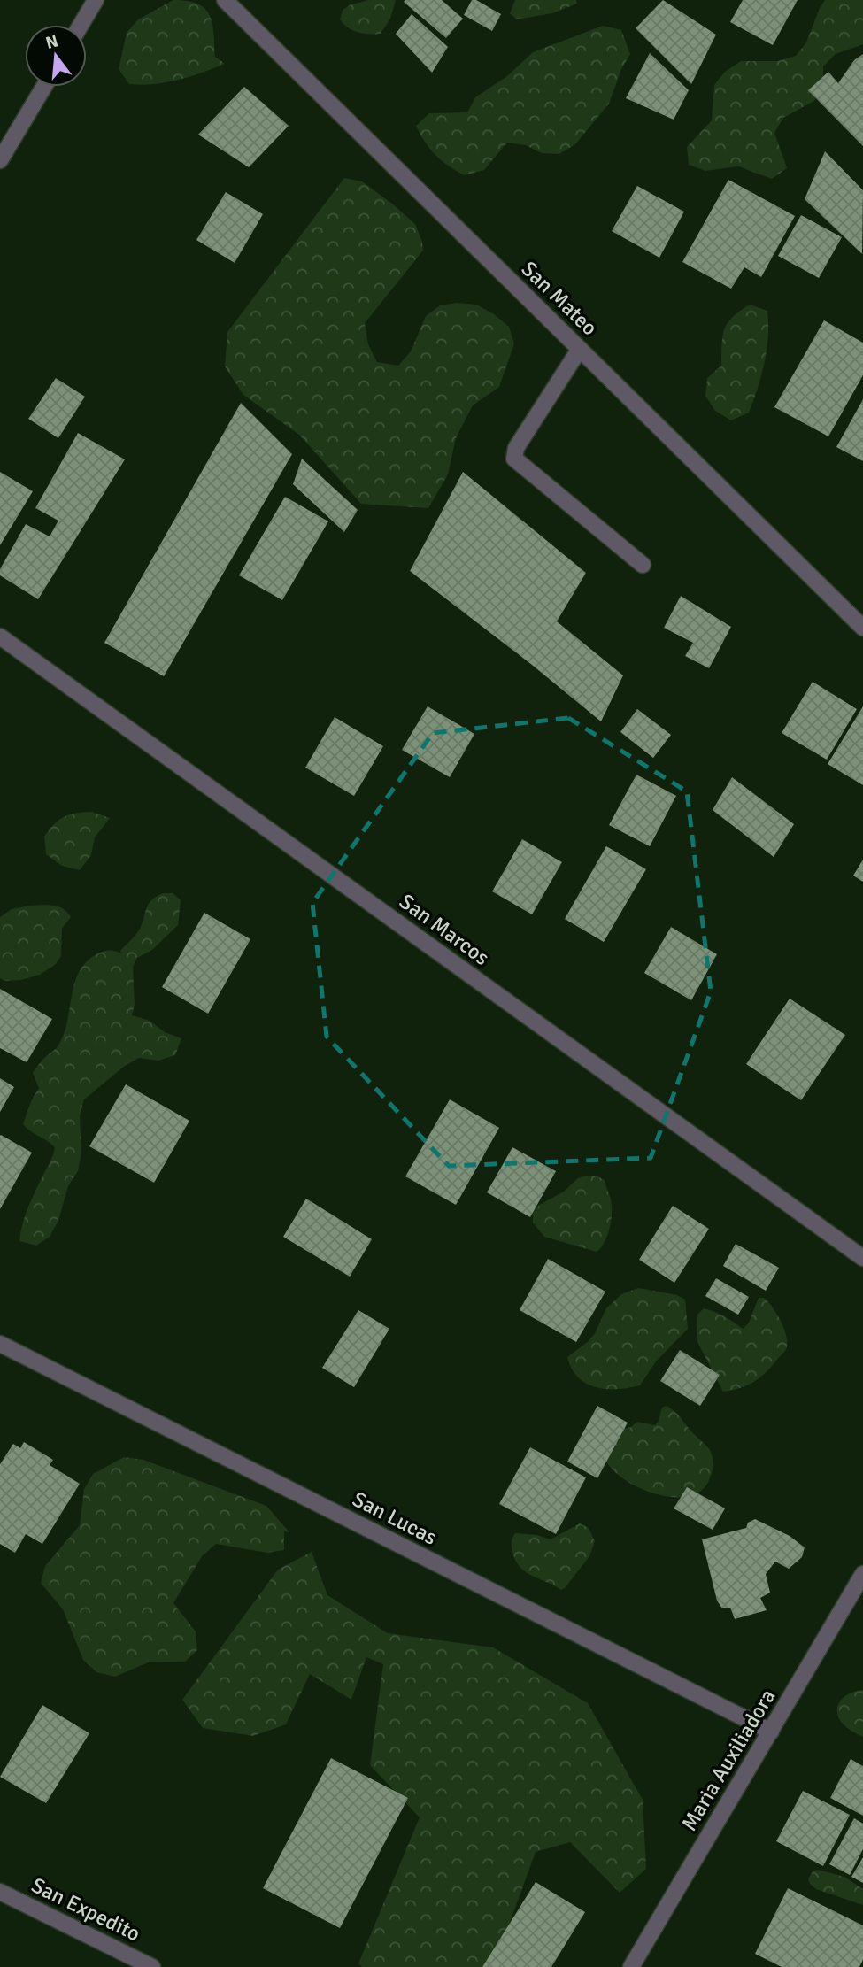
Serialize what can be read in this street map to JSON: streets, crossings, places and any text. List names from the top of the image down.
{
  "streets": {
    "street": [
      "San Mateo",
      "San Marcos",
      "San Lucas",
      "Maria Auxiliadora",
      "San Expedito"
    ]
  },
  "crossings": [
    ["San Lucas", "Maria Auxiliadora"]
  ],
  "north": "top"
}
